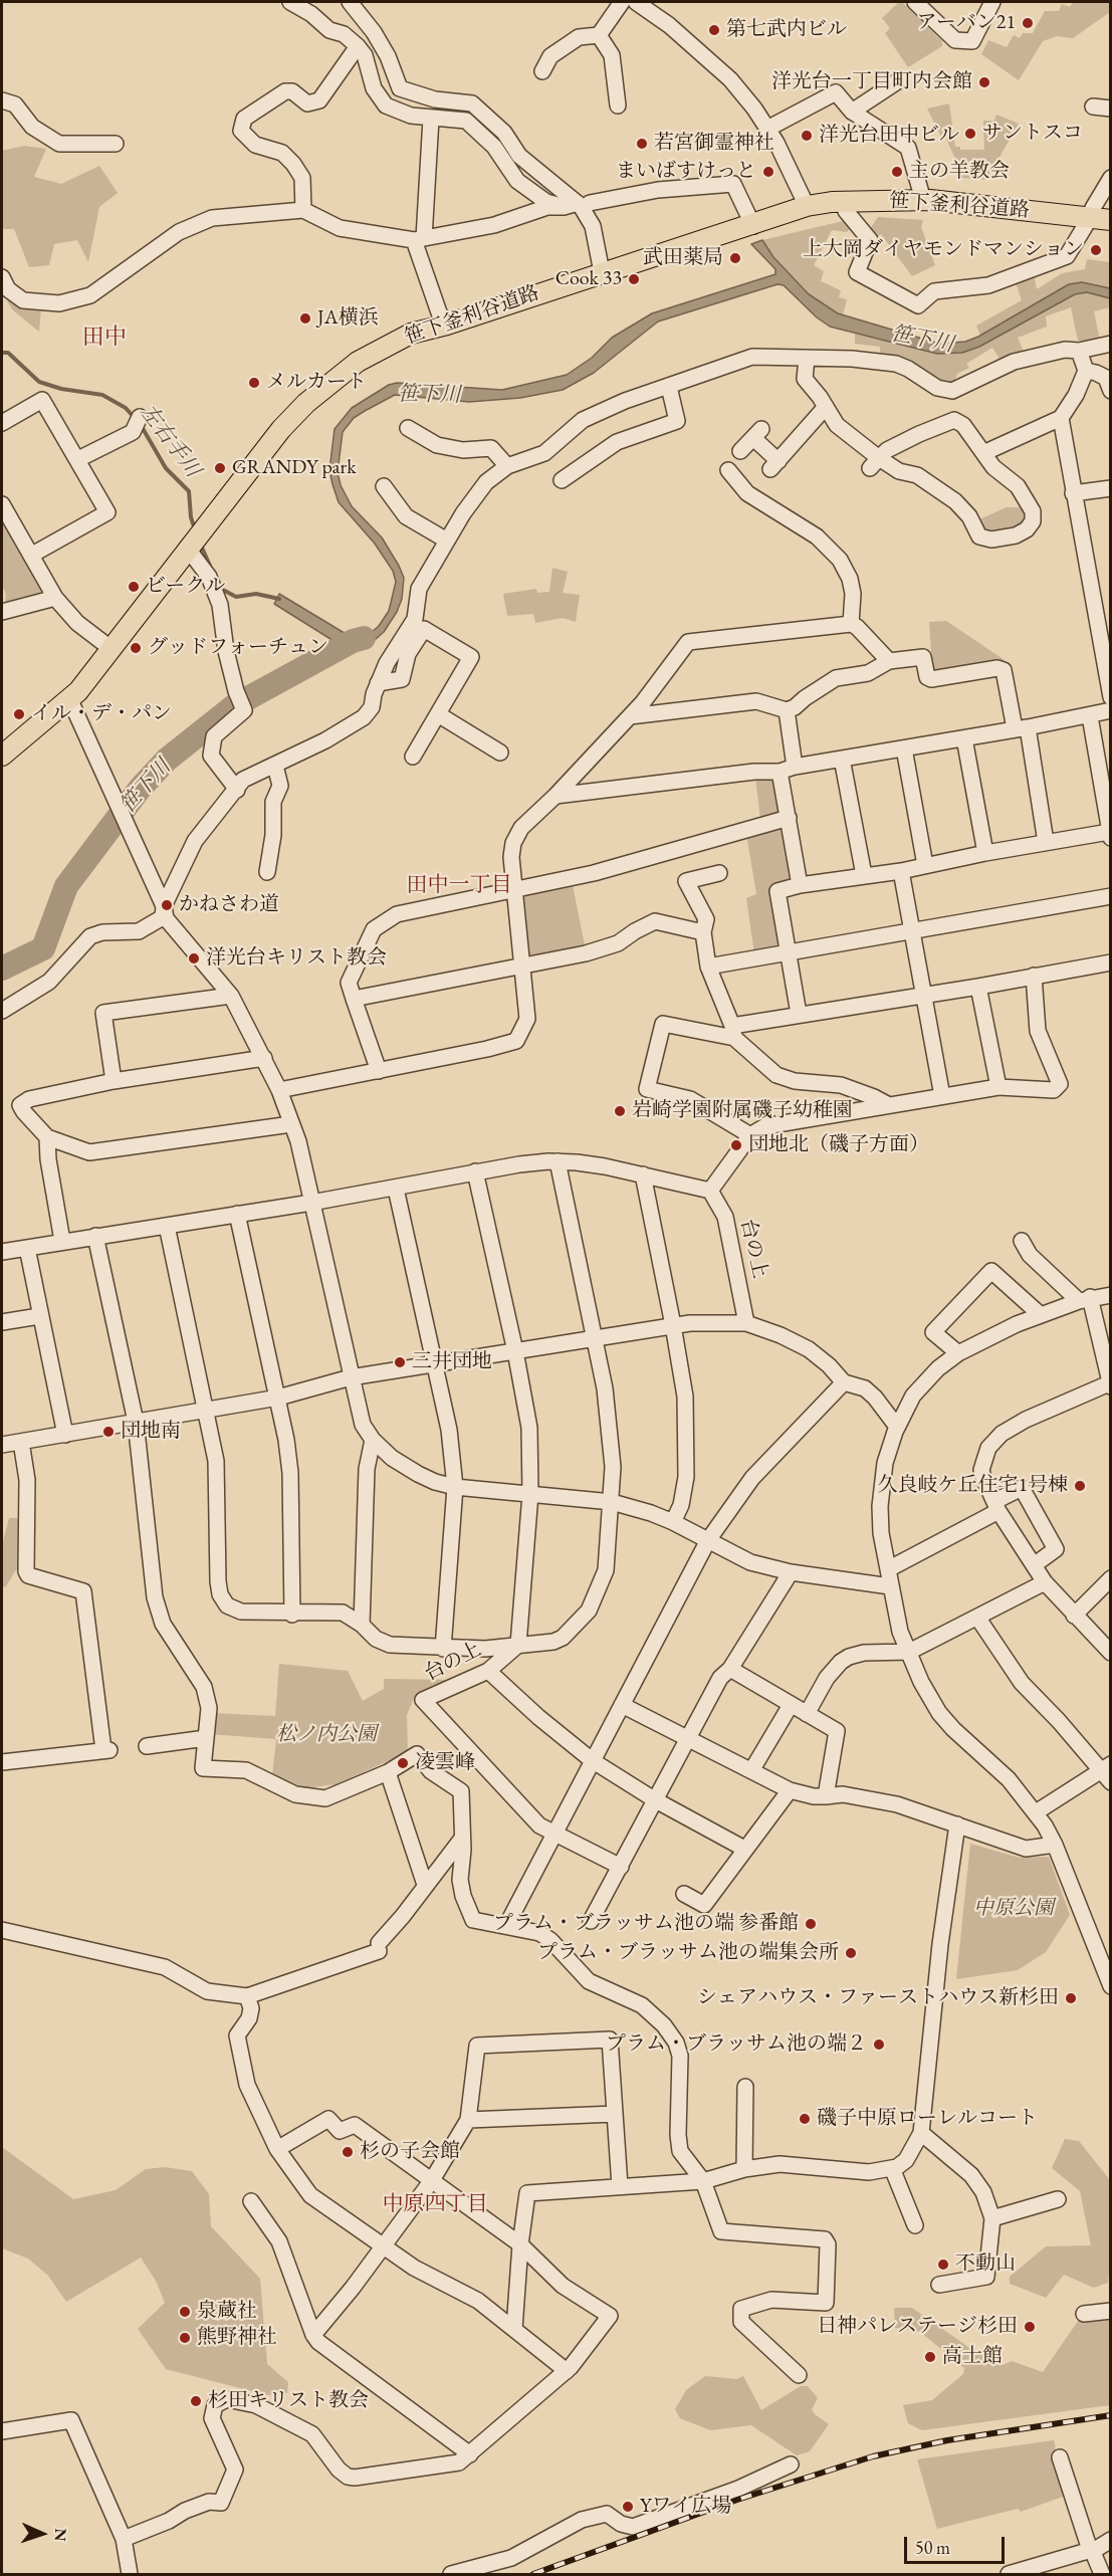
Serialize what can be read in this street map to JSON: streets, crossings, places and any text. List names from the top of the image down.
{
  "streets": {
    "main road": ["笹下釜利谷道路"],
    "street": ["台の上"]
  },
  "districts": ["田中", "田中一丁目", "中原四丁目"],
  "water": ["笹下川", "左右手川"],
  "parks": ["松ノ内公園", "中原公園"],
  "places": [
    "アーバン21",
    "第七武内ビル",
    "洋光台一丁目町内会館",
    "サントスコ",
    "洋光台田中ビル",
    "若宮御霊神社",
    "まいばすけっと",
    "主の羊教会",
    "上大岡ダイヤモンドマンション",
    "武田薬局",
    "Cook 33",
    "JA横浜",
    "メルカート",
    "GRANDY park",
    "ビークル",
    "グッドフォーチュン",
    "イル・デ・パン",
    "かねさわ道",
    "洋光台キリスト教会",
    "岩崎学園附属磯子幼稚園",
    "団地北（磯子方面）",
    "三井団地",
    "団地南",
    "久良岐ケ丘住宅1号棟",
    "凌雲峰",
    "プラム・ブラッサム池の端 参番館",
    "プラム・ブラッサム池の端集会所",
    "シェアハウス・ファーストハウス新杉田",
    "プラム・ブラッサム池の端２",
    "磯子中原ローレルコート",
    "杉の子会館",
    "不動山",
    "泉蔵社",
    "日神パレステージ杉田",
    "熊野神社",
    "高士館",
    "杉田キリスト教会",
    "Yワイ広場"
  ],
  "scale_bar": "50 m",
  "north": "right"
}
